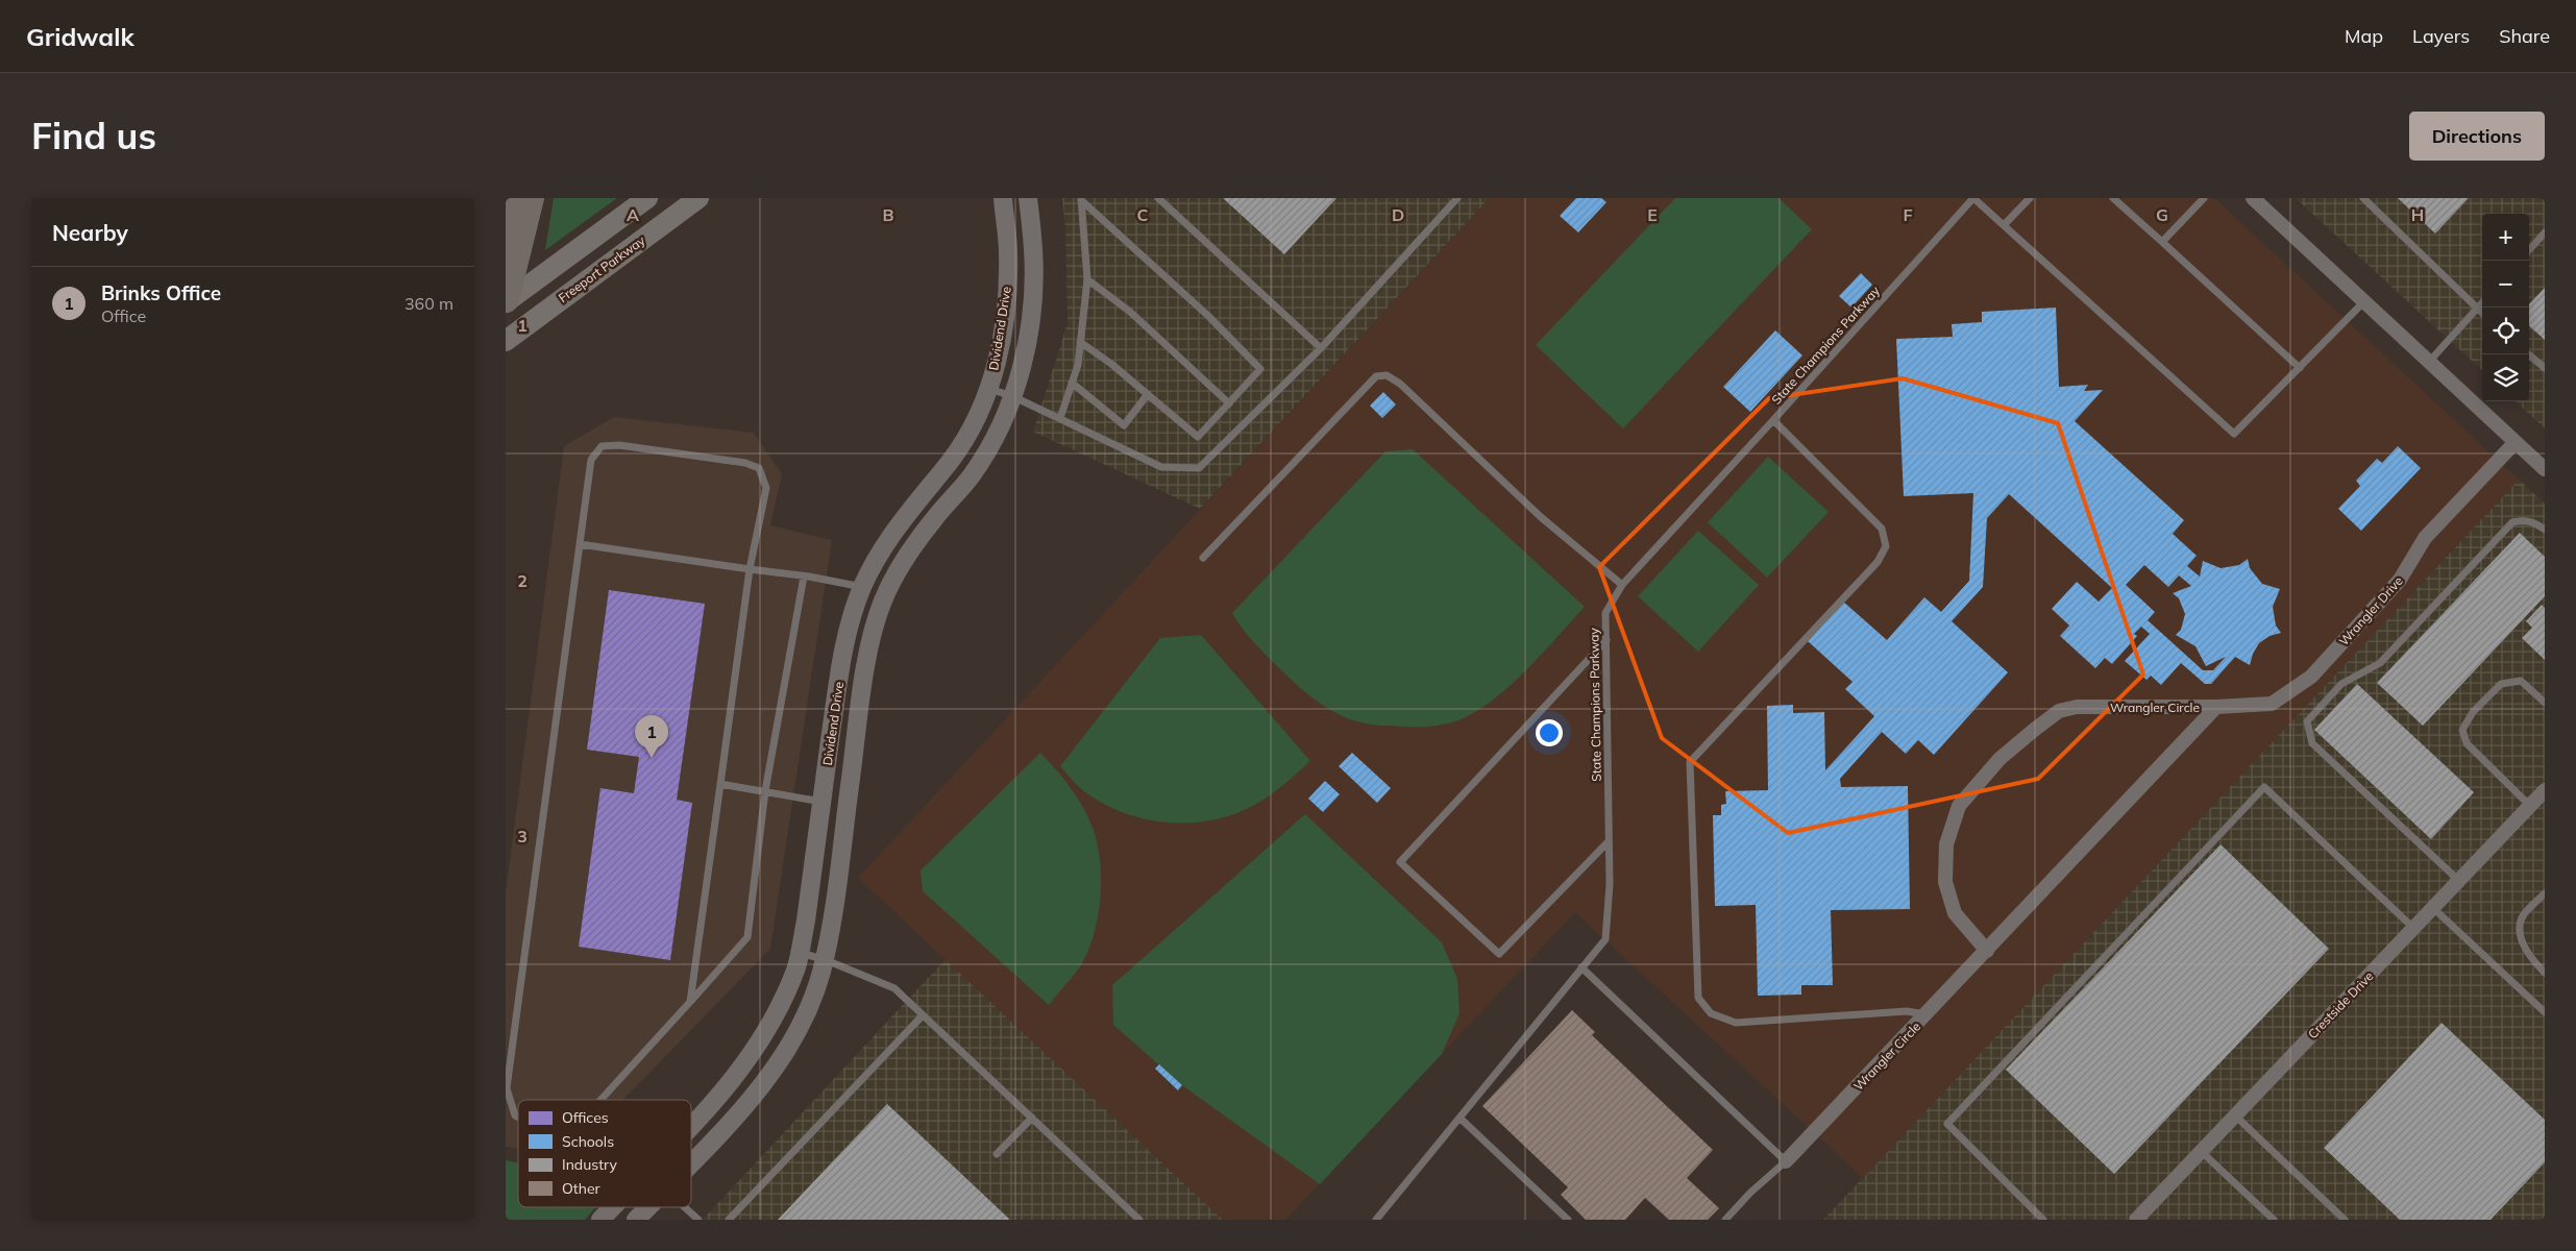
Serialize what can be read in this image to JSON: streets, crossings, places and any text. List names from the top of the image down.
{
  "streets": {
    "main road": ["Freeport Parkway"],
    "street": [
      "Dividend Drive",
      "Wrangler Drive",
      "Wrangler Circle",
      "Crestside Drive"
    ],
    "lane": ["State Champions Parkway"]
  },
  "crossings": [
    ["Wrangler Drive", "Wrangler Circle"]
  ],
  "legend": [
    "Offices",
    "Schools",
    "Industry",
    "Other"
  ],
  "page": {
    "header": "Gridwalk",
    "nav": ["Map", "Layers", "Share"],
    "buttons": "Directions",
    "title": "Find us",
    "heading": "Nearby",
    "map_buttons": ["+", "−"],
    "list": [
      {
        "mark": "1",
        "name": "Brinks Office",
        "note": "Office",
        "value": "360 m"
      }
    ],
    "pins": "1"
  },
  "grid": {
    "columns": [
      "A",
      "B",
      "C",
      "D",
      "E",
      "F",
      "G",
      "H"
    ],
    "rows": ["1", "2", "3"]
  }
}
